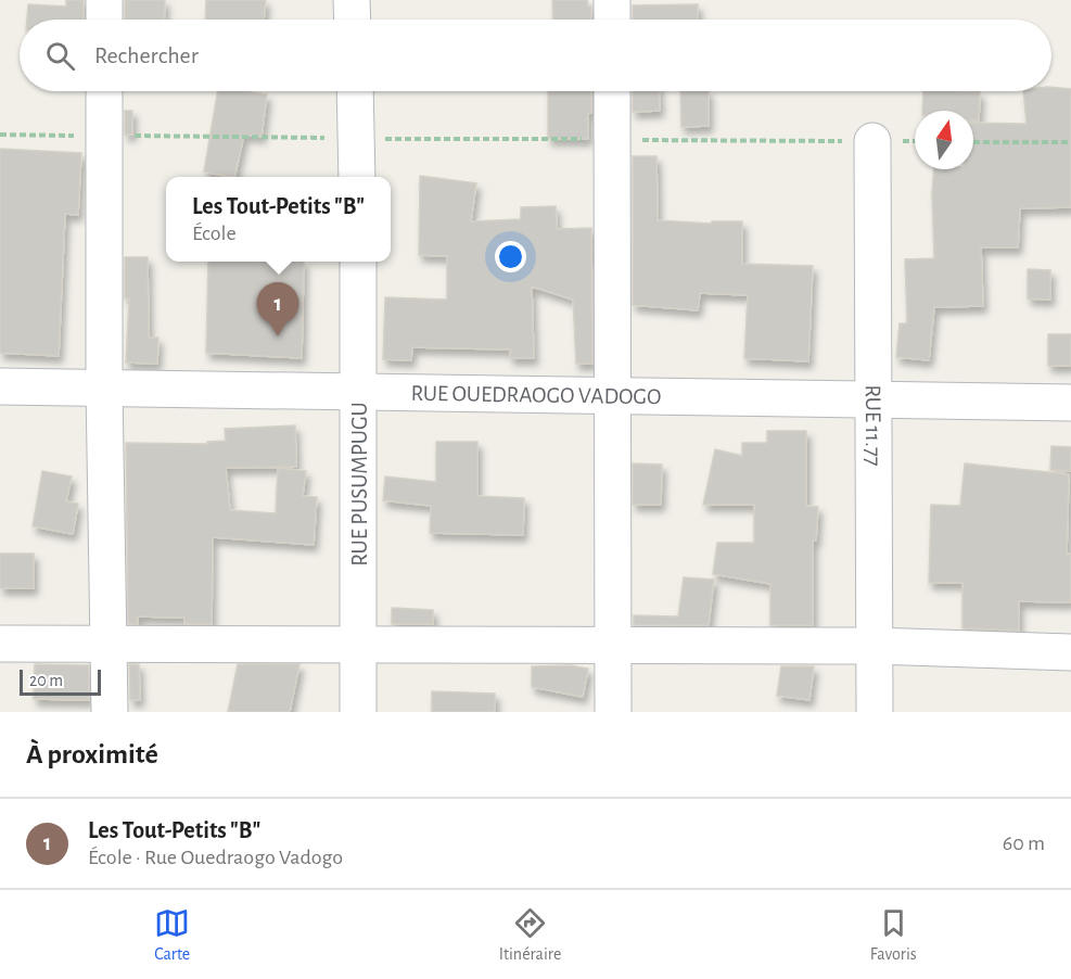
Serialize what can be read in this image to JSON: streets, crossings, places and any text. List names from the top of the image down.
{
  "streets": {
    "street": ["RUE OUEDRAOGO VADOGO", "RUE 11.77", "RUE PUSUMPUGU"]
  },
  "crossings": [
    ["RUE OUEDRAOGO VADOGO", "RUE 11.77"],
    ["RUE OUEDRAOGO VADOGO", "RUE PUSUMPUGU"]
  ],
  "scale_bar": "20 m",
  "north": "top",
  "page": {
    "search": "Rechercher",
    "popup": ["Les Tout-Petits \"B\"", "École"],
    "pins": "1",
    "scale": "20 m",
    "heading": "À proximité",
    "list": [
      {
        "mark": "1",
        "name": "Les Tout-Petits \"B\"",
        "note": "École · Rue Ouedraogo Vadogo",
        "value": "60 m"
      }
    ],
    "nav": ["Carte", "Itinéraire", "Favoris"]
  }
}
